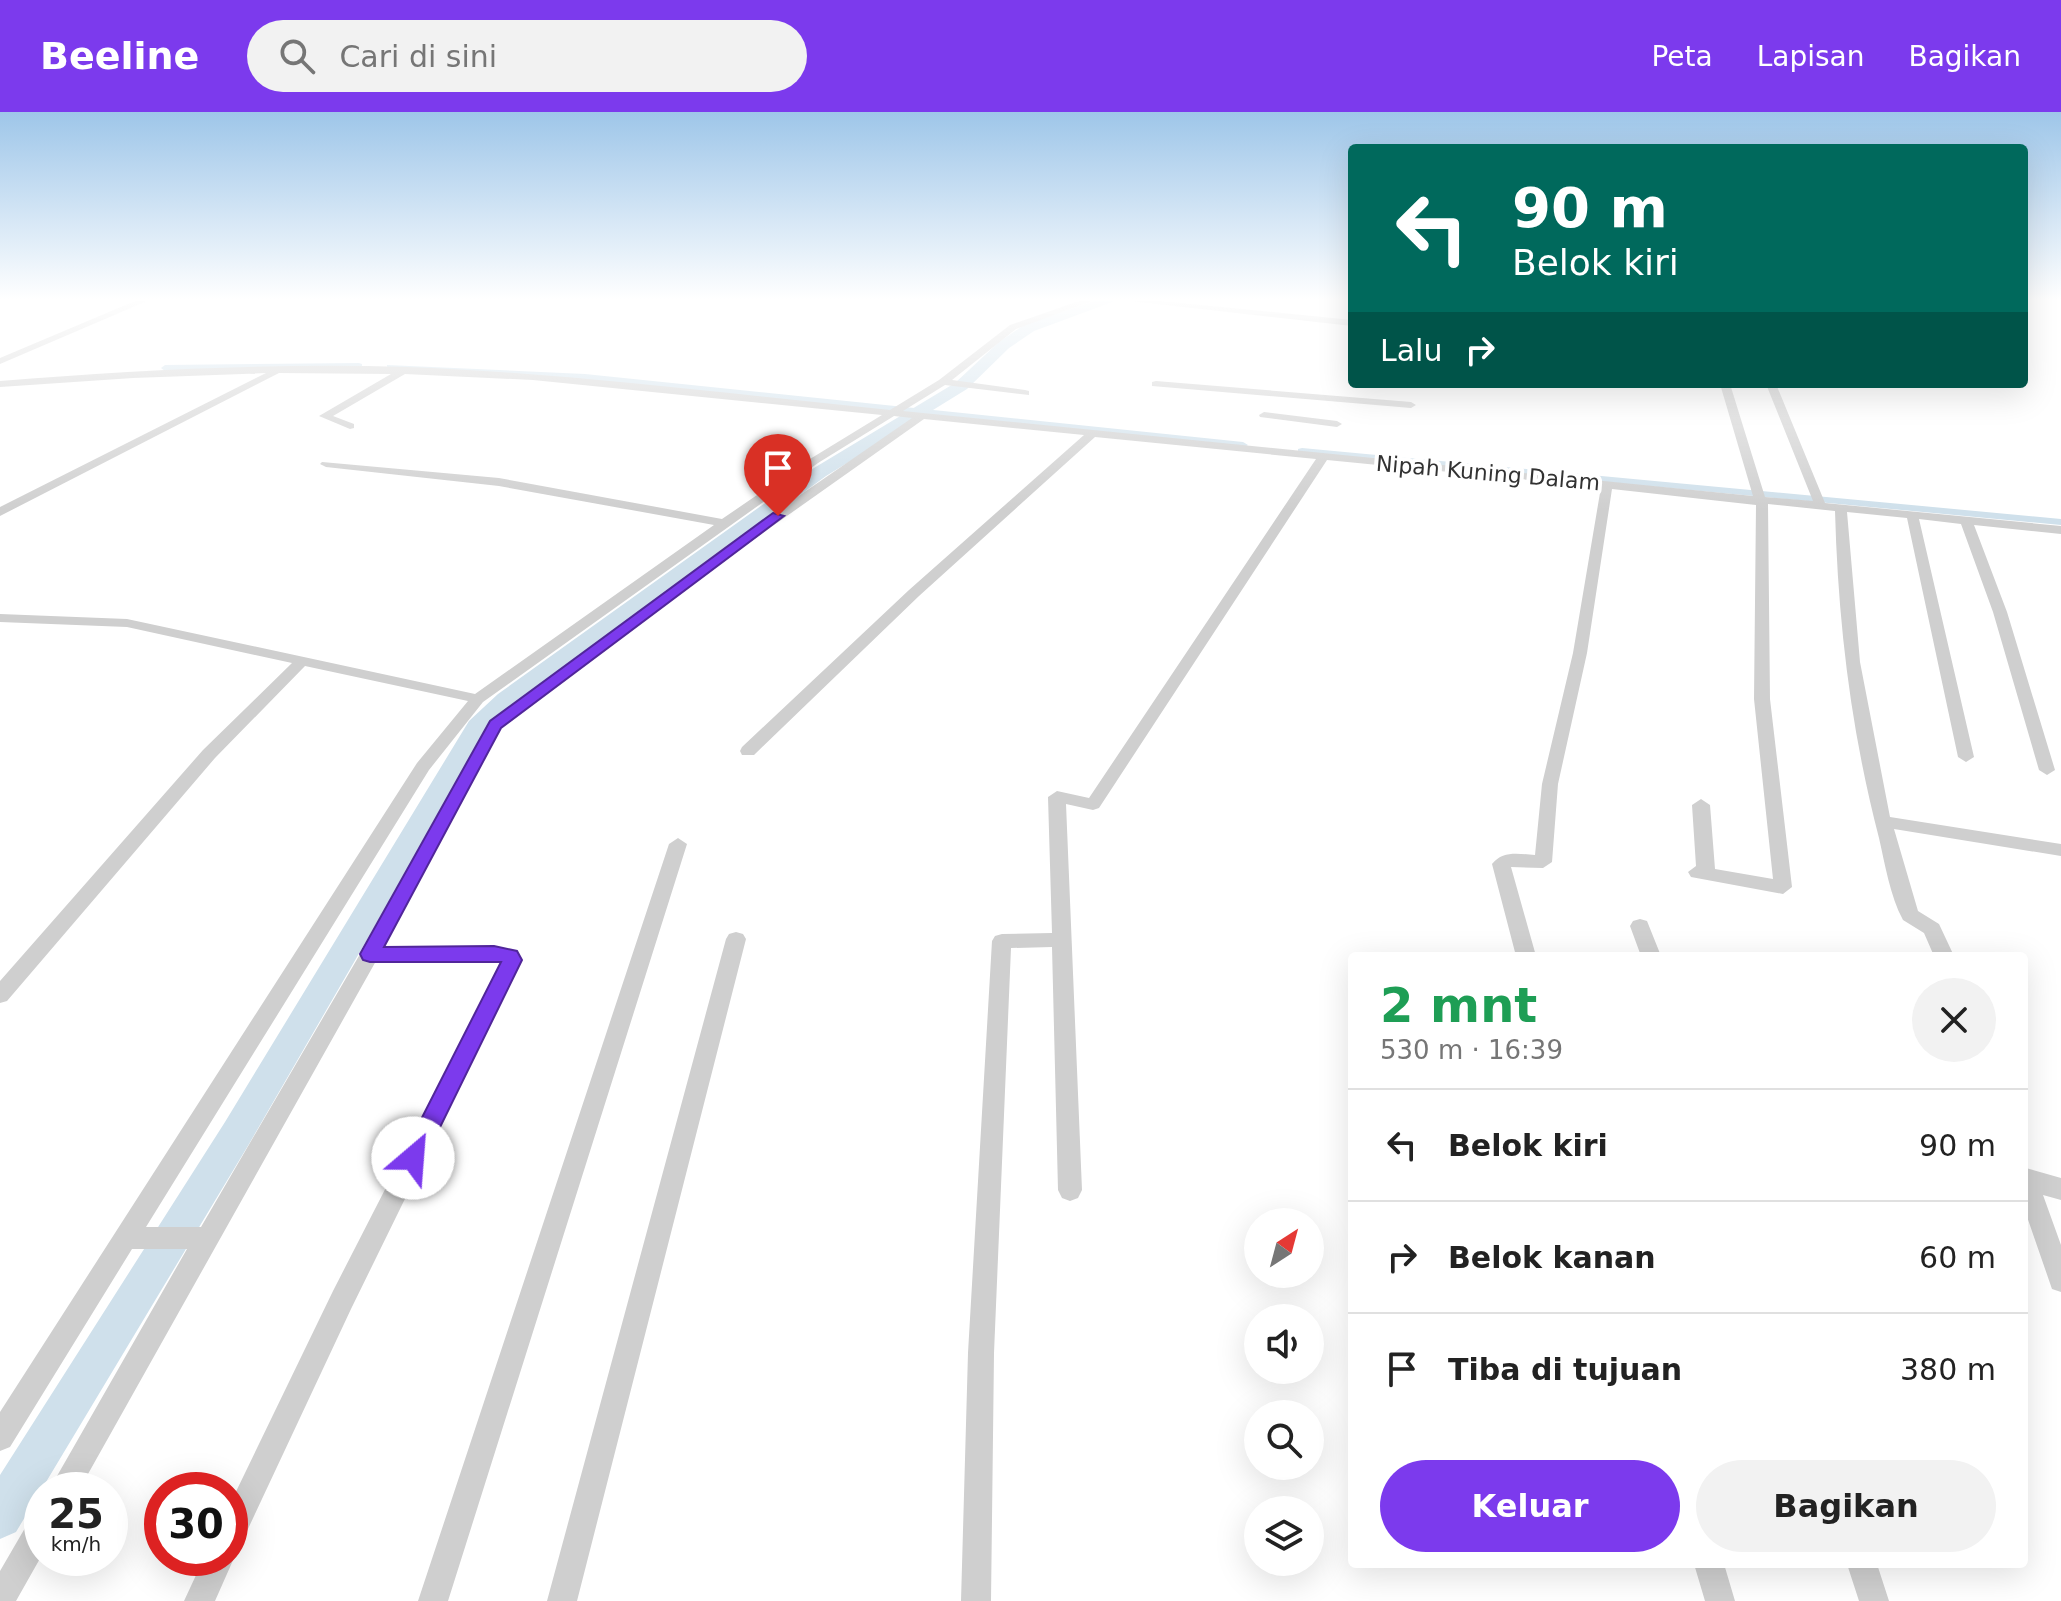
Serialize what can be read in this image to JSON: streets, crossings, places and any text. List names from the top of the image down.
{
  "streets": {
    "street": ["Nipah Kuning Dalam"]
  },
  "north": "top right",
  "page": {
    "header": "Beeline",
    "search": "Cari di sini",
    "nav": ["Peta", "Lapisan", "Bagikan"],
    "turn": ["90 m", "Belok kiri"],
    "then": "Lalu",
    "heading": ["2 mnt", "530 m · 16:39"],
    "list": [
      {
        "name": "Belok kiri",
        "value": "90 m"
      },
      {
        "name": "Belok kanan",
        "value": "60 m"
      },
      {
        "name": "Tiba di tujuan",
        "value": "380 m"
      }
    ],
    "buttons": ["Keluar", "Bagikan"],
    "speed": "25 km/h",
    "limit": "30"
  }
}
